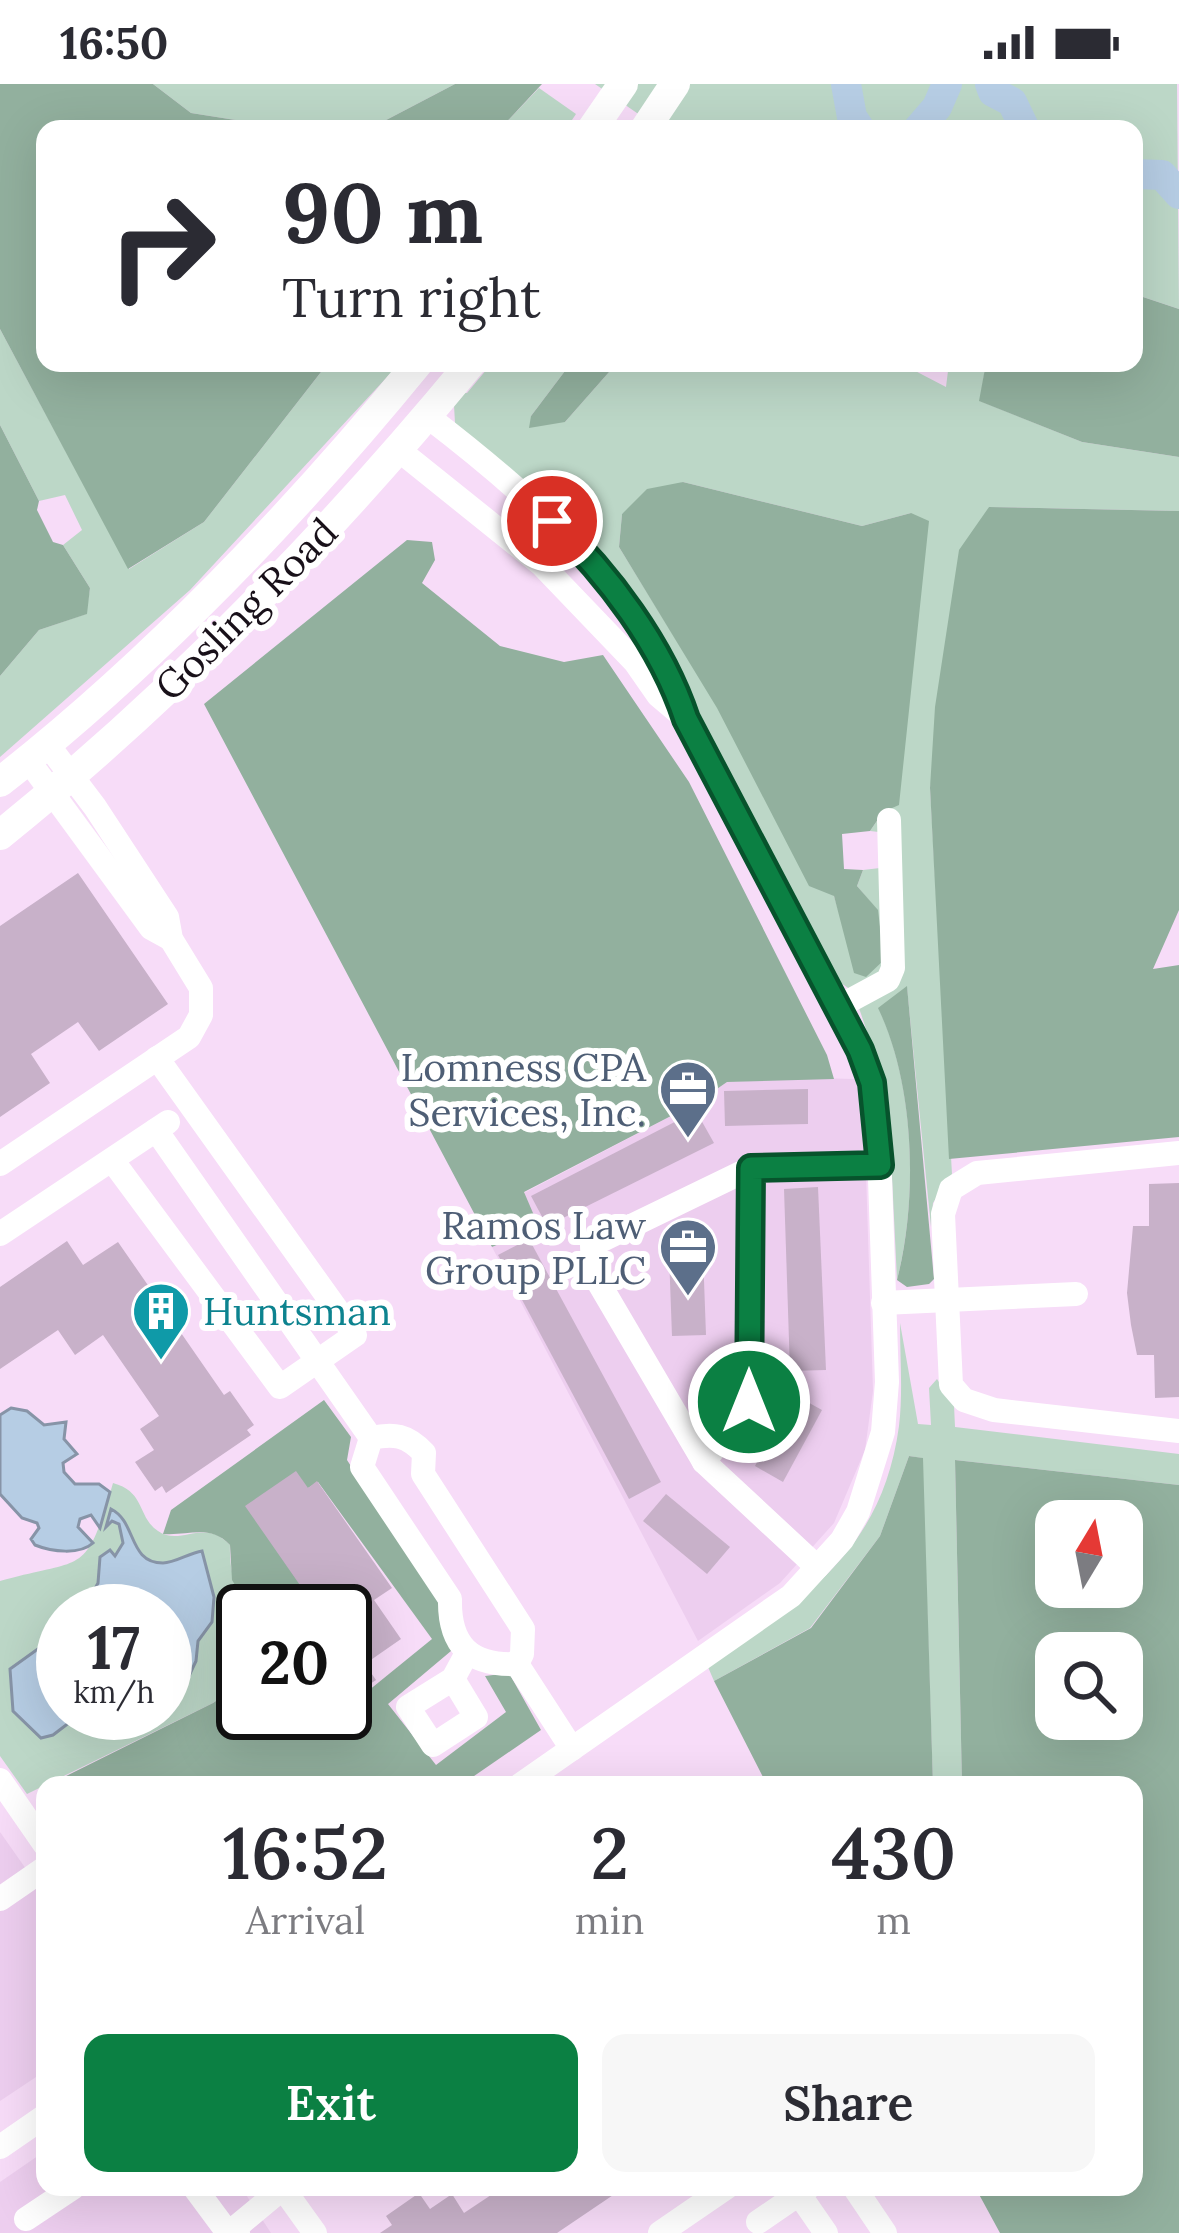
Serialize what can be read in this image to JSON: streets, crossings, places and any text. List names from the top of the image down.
{
  "streets": {
    "main road": ["Gosling Road"]
  },
  "places": {
    "office": ["Lomness CPA Services, Inc.", "Ramos Law Group PLLC"],
    "building": ["Huntsman"]
  },
  "north": "top",
  "page": {
    "status": "16:50",
    "turn": ["90 m", "Turn right"],
    "speed": "17 km/h",
    "limit": "20",
    "eta": [
      "16:52",
      "Arrival",
      "2",
      "min",
      "430",
      "m"
    ],
    "buttons": ["Exit", "Share"]
  }
}
